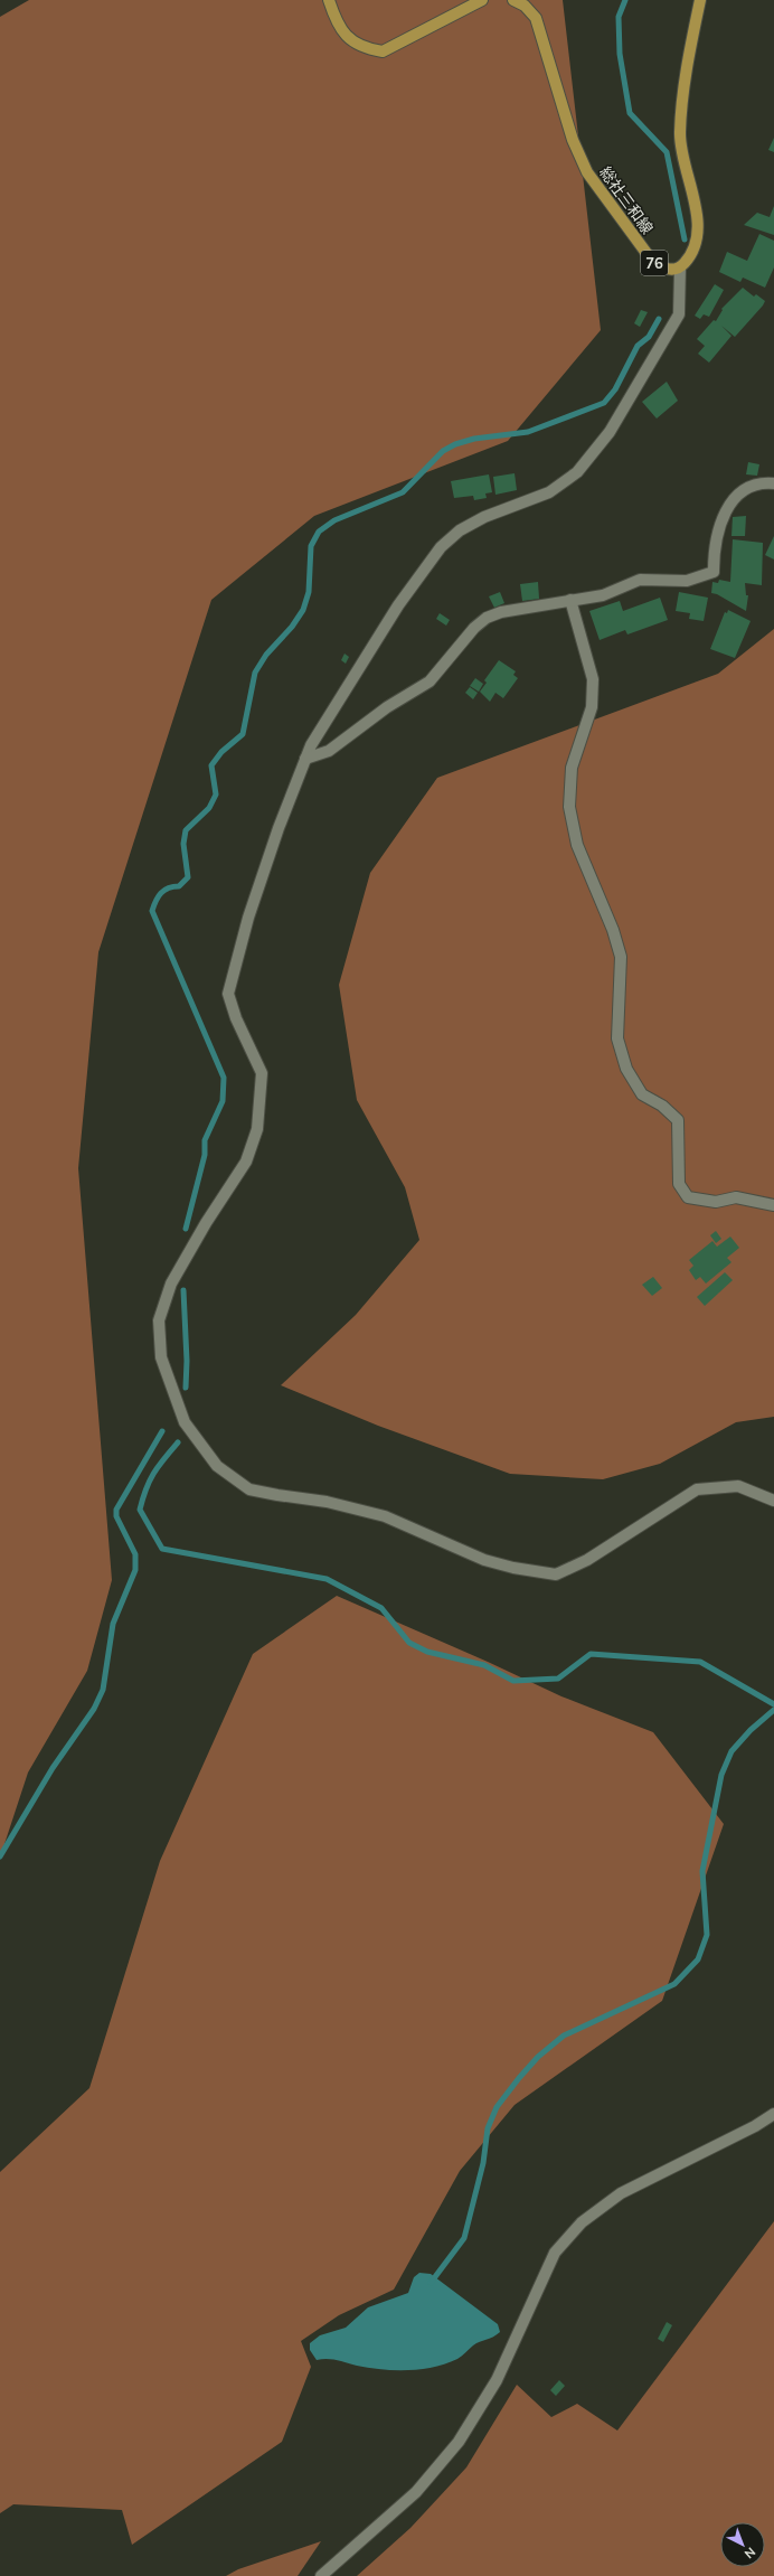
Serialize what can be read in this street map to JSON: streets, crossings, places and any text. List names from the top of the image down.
{
  "streets": {
    "main road": ["総社三和線", "76"]
  },
  "crossings": [
    ["総社三和線", "76"]
  ],
  "north": "bottom right"
}
